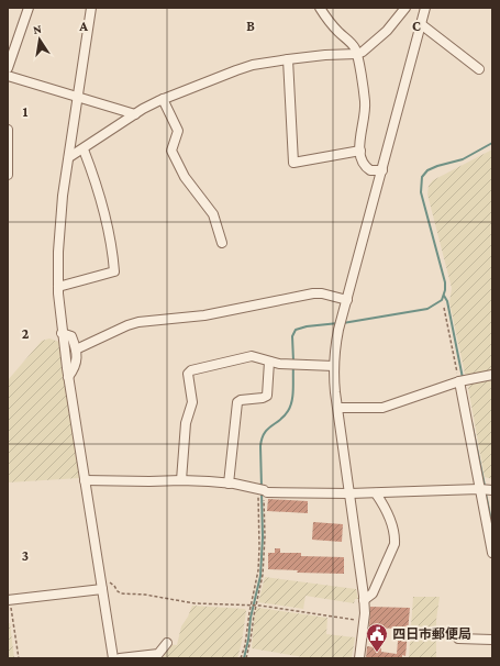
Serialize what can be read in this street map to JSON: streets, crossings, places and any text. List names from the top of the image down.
{
  "places": {
    "public building": ["四日市郵便局"]
  },
  "north": "top",
  "grid": {
    "columns": ["A", "B", "C"],
    "rows": ["1", "2", "3"]
  }
}
